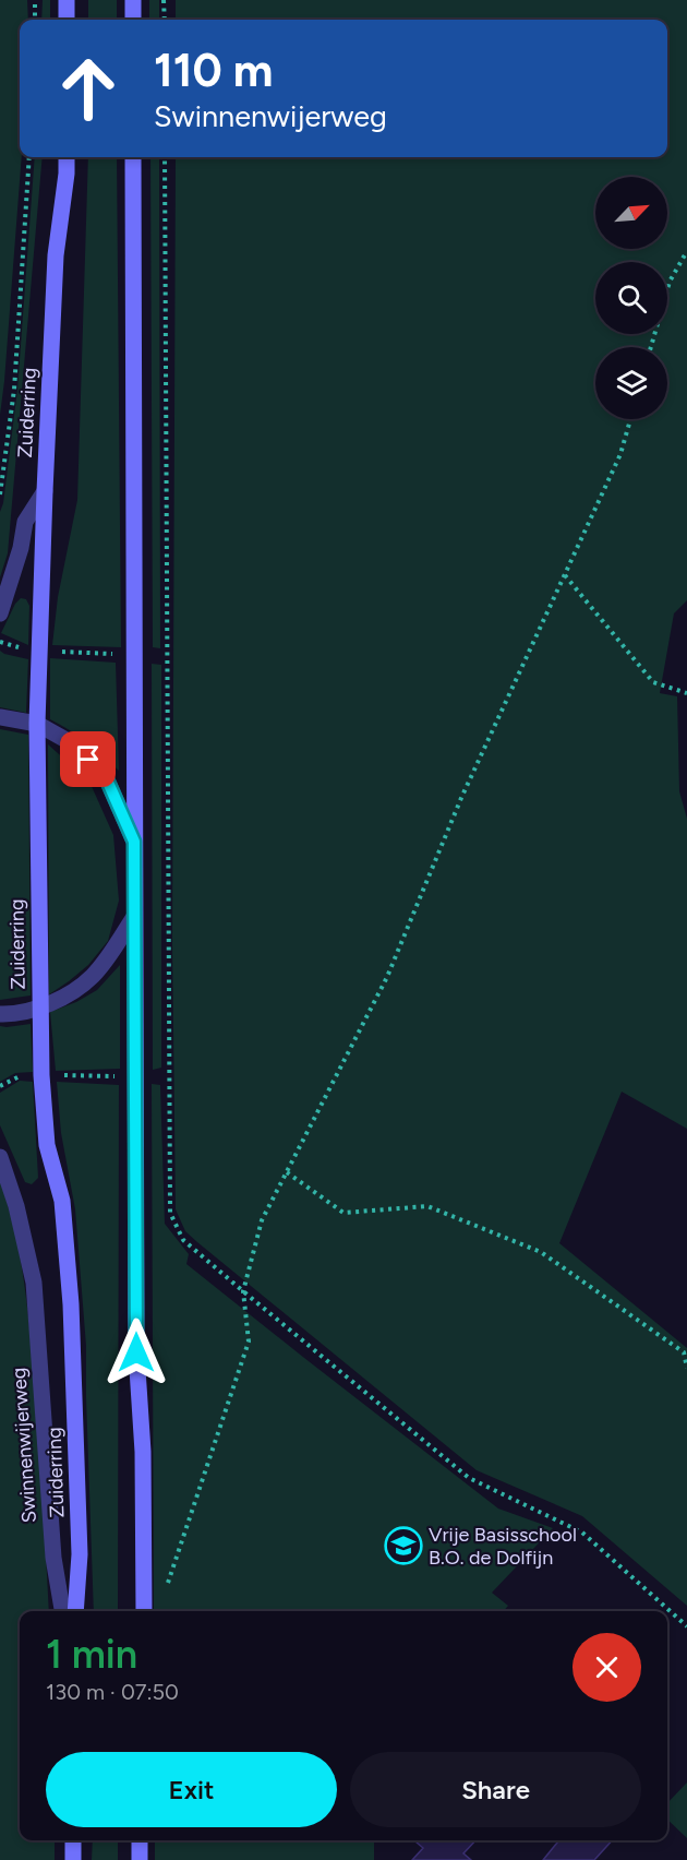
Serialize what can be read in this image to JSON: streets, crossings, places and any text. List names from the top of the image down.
{
  "streets": {
    "main road": ["Zuiderring"],
    "street": ["Swinnenwijerweg"]
  },
  "places": {
    "school or university": ["Vrije Basisschool B.O. de Dolfijn"]
  },
  "north": "top right",
  "page": {
    "turn": ["110 m", "Swinnenwijerweg"],
    "heading": ["1 min", "130 m · 07:50"],
    "buttons": ["Exit", "Share"]
  }
}
